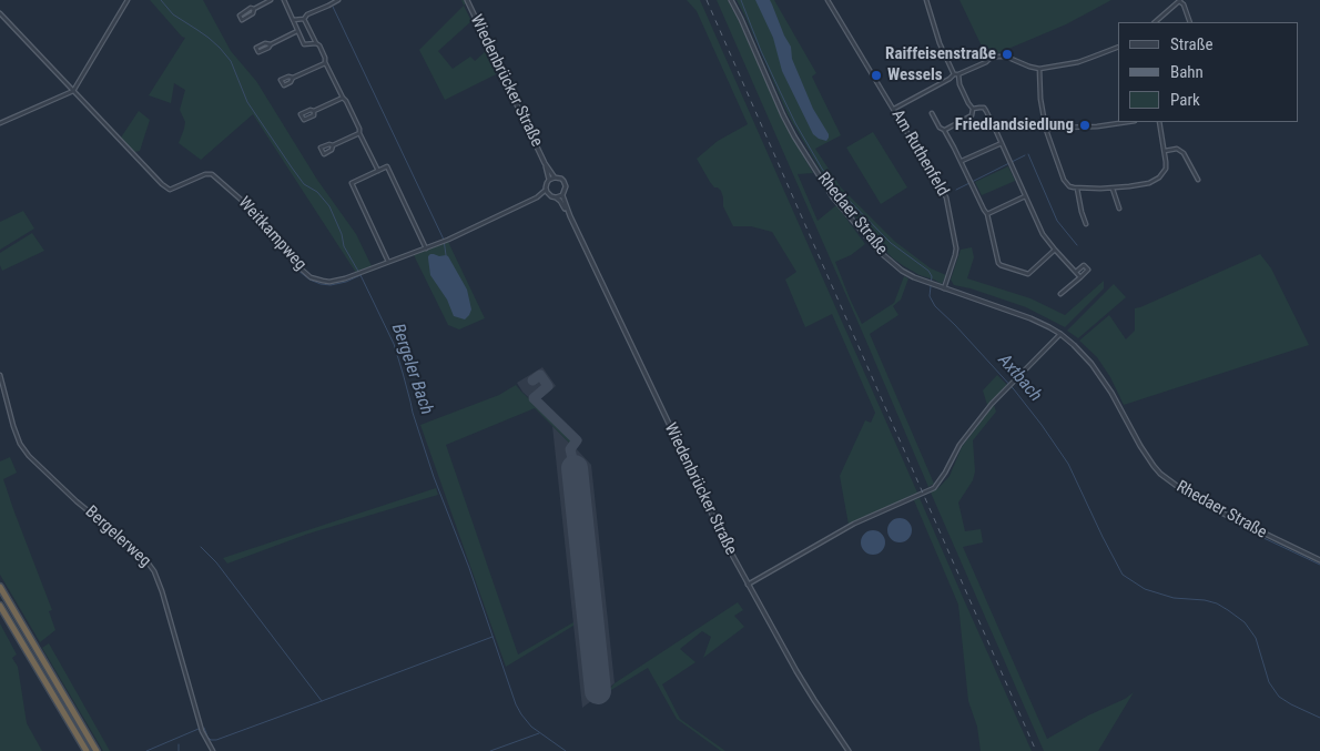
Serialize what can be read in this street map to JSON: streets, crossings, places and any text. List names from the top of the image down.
{
  "streets": {
    "street": [
      "Wiedenbrücker Straße",
      "Am Ruthenfeld",
      "Rhedaer Straße",
      "Weitkampweg",
      "Bergelerweg"
    ]
  },
  "crossings": [
    ["Am Ruthenfeld", "Rhedaer Straße"]
  ],
  "water": ["Bergeler Bach", "Axtbach"],
  "places": ["Raiffeisenstraße", "Wessels", "Friedlandsiedlung"],
  "legend": ["Straße", "Bahn", "Park"]
}
